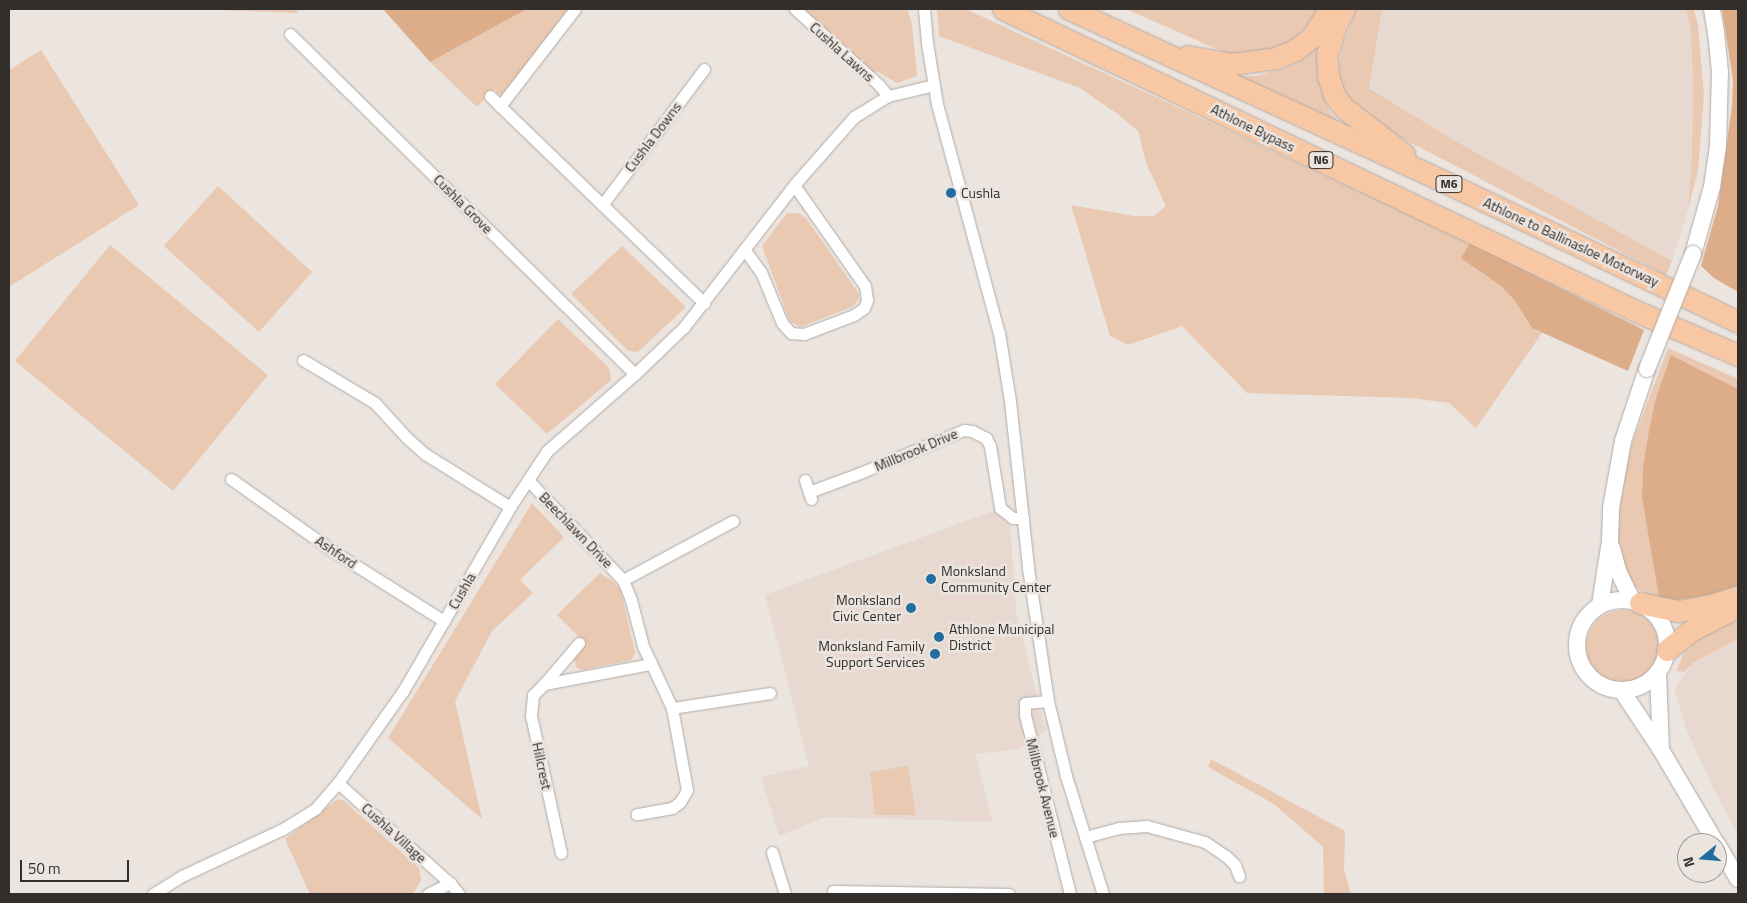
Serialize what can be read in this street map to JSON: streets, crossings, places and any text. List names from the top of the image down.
{
  "streets": {
    "highway": [
      "Athlone Bypass",
      "N6",
      "M6",
      "Athlone to Ballinasloe Motorway"
    ],
    "street": [
      "Cushla Lawns",
      "Cushla Downs",
      "Cushla Grove",
      "Millbrook Drive",
      "Beechlawn Drive",
      "Ashford",
      "Cushla",
      "Hillcrest",
      "Millbrook Avenue",
      "Cushla Village"
    ]
  },
  "crossings": [
    ["Cushla Lawns", "Cushla"],
    ["Cushla Grove", "Cushla"],
    ["Beechlawn Drive", "Cushla"],
    ["Ashford", "Cushla"],
    ["Cushla", "Cushla Village"]
  ],
  "places": [
    "Cushla",
    "Monksland Community Center",
    "Monksland Civic Center",
    "Athlone Municipal District",
    "Monksland Family Support Services"
  ],
  "scale_bar": "50 m",
  "north": "left"
}
